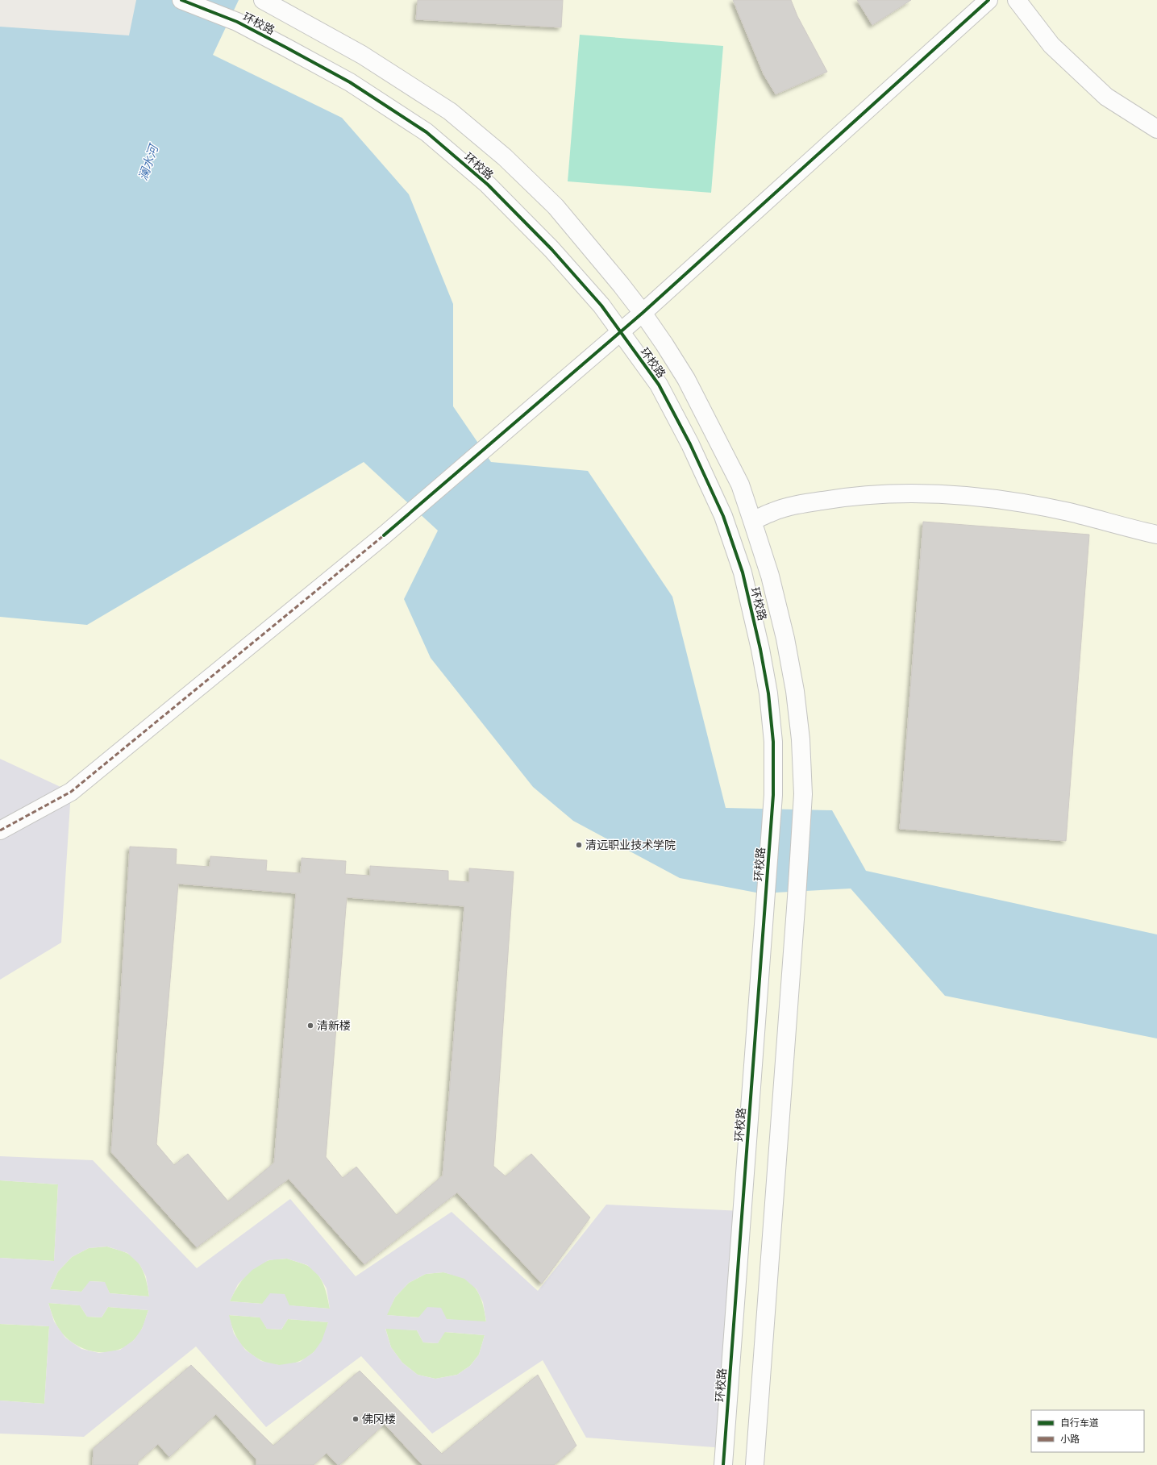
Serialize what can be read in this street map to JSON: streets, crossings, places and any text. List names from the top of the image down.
{
  "streets": {
    "street": ["环校路"]
  },
  "water": ["澜水河"],
  "places": ["清远职业技术学院", "清新楼", "佛冈楼"],
  "legend": ["自行车道", "小路"]
}
